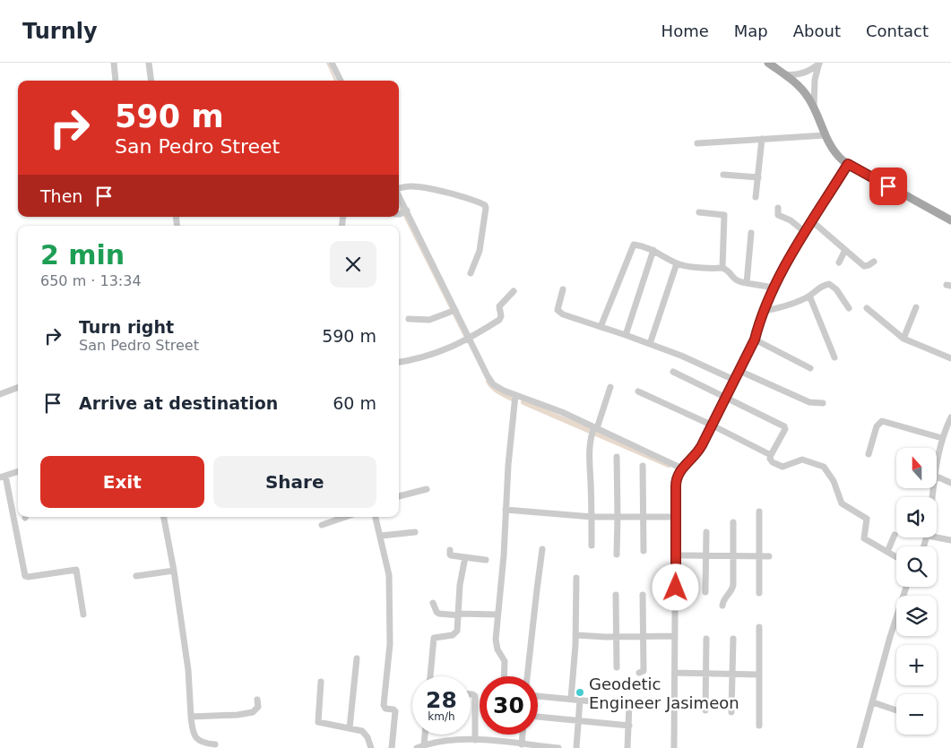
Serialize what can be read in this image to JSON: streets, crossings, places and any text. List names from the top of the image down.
{
  "places": ["Geodetic Engineer Jasimeon"],
  "north": "top",
  "page": {
    "header": "Turnly",
    "nav": [
      "Home",
      "Map",
      "About",
      "Contact"
    ],
    "turn": ["590 m", "San Pedro Street"],
    "then": "Then",
    "heading": ["2 min", "650 m · 13:34"],
    "list": [
      {
        "name": "Turn right",
        "note": "San Pedro Street",
        "value": "590 m"
      },
      {
        "name": "Arrive at destination",
        "value": "60 m"
      }
    ],
    "buttons": ["Exit", "Share"],
    "map_buttons": ["+", "−"],
    "speed": "28 km/h",
    "limit": "30"
  }
}
